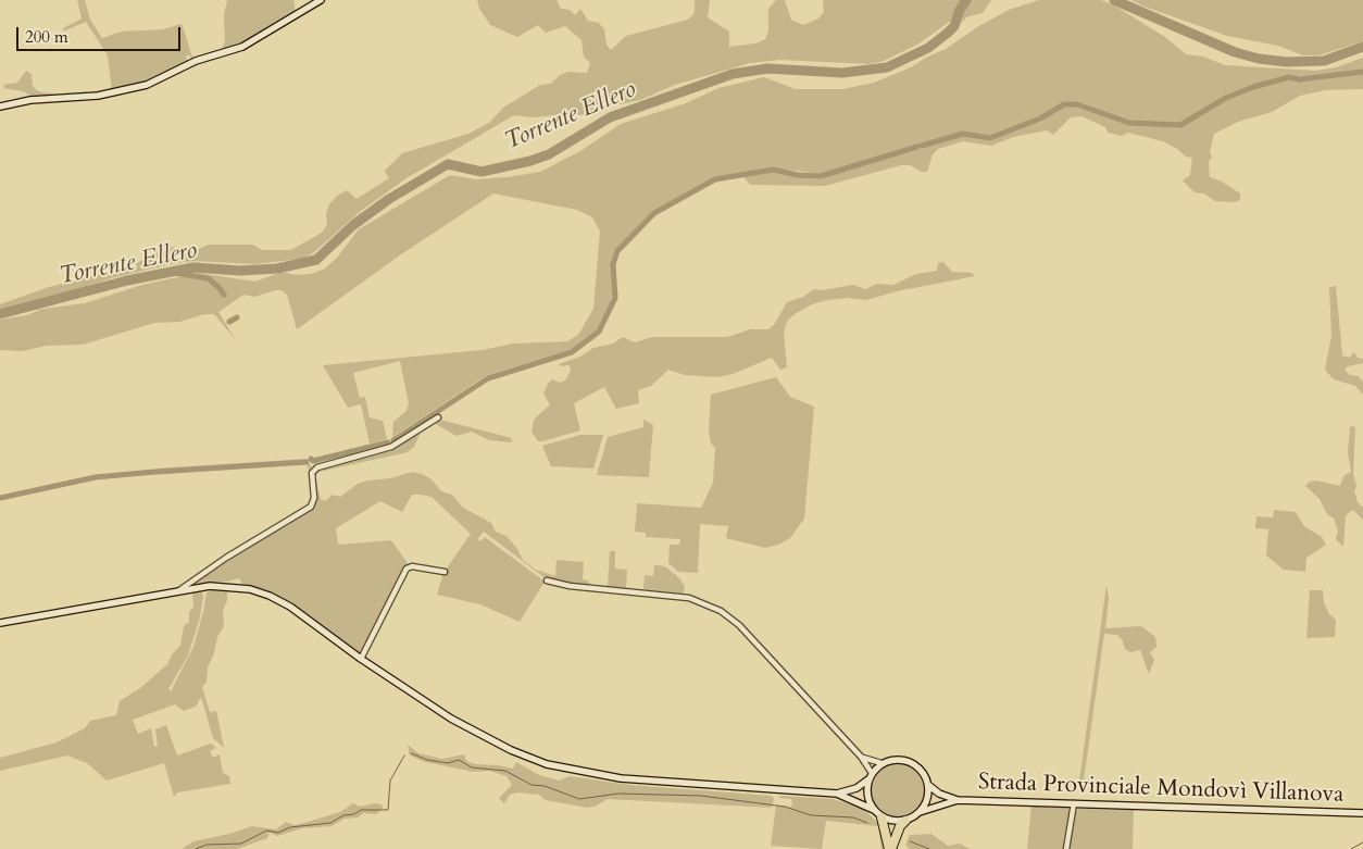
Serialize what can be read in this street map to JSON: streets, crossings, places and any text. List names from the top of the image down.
{
  "streets": {
    "main road": ["Strada Provinciale Mondovì Villanova"]
  },
  "water": ["Torrente Ellero"],
  "scale_bar": "200 m"
}
